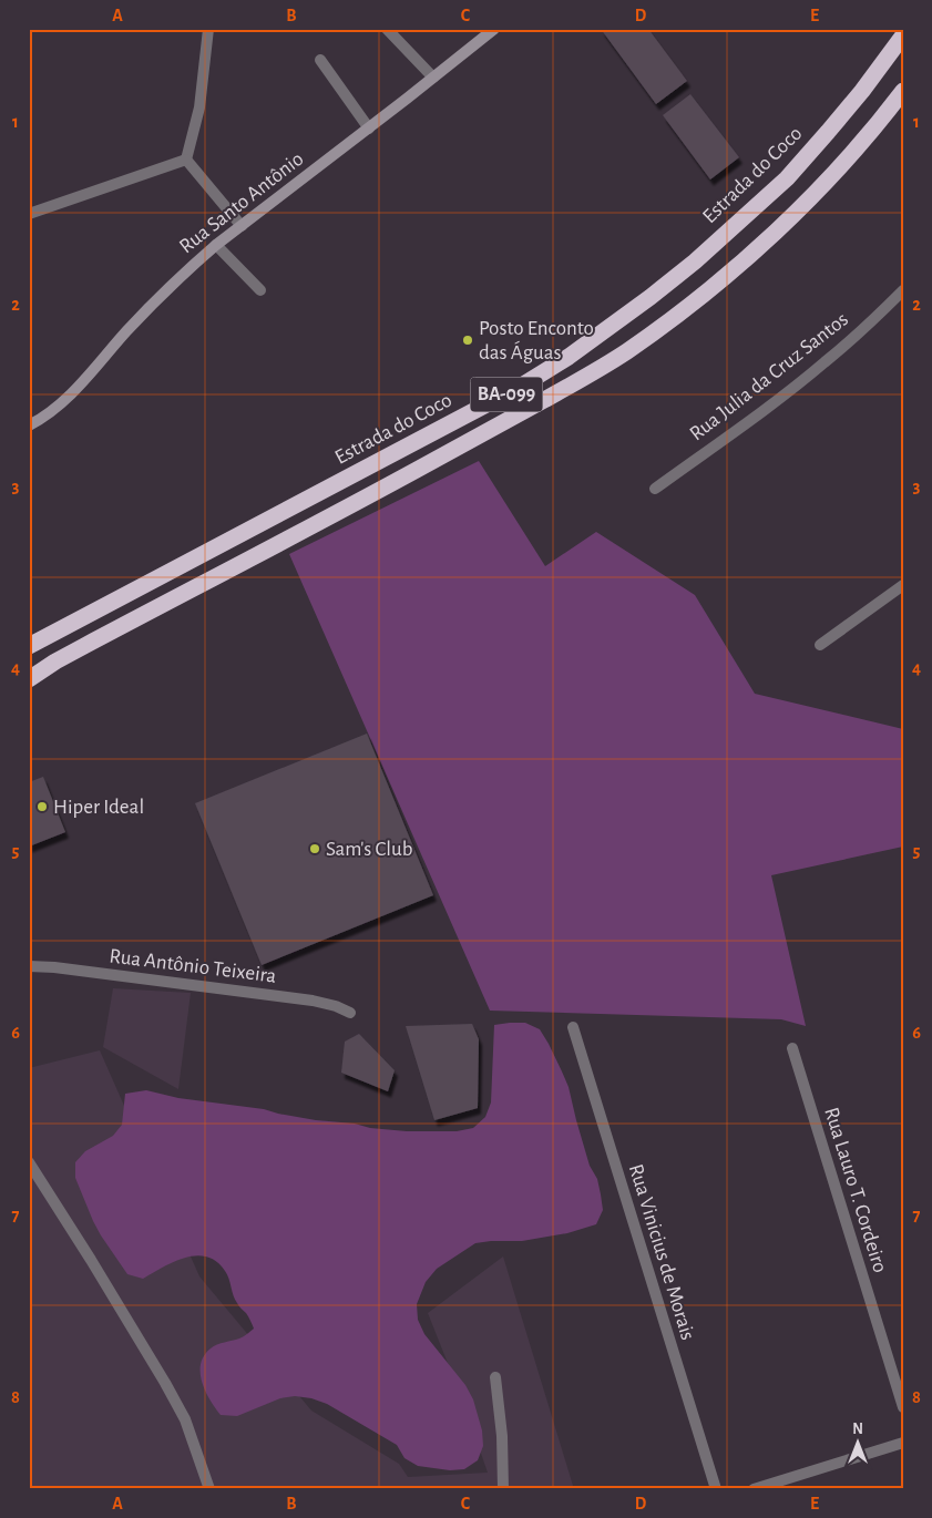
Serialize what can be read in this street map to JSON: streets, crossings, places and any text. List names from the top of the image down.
{
  "streets": {
    "highway": ["Estrada do Coco", "BA-099"],
    "street": [
      "Rua Santo Antônio",
      "Rua Julia da Cruz Santos",
      "Rua Antônio Teixeira",
      "Rua Lauro T. Cordeiro",
      "Rua Vinicius de Morais"
    ]
  },
  "places": ["Posto Enconto das Águas", "Hiper Ideal", "Sam's Club"],
  "north": "top",
  "grid": {
    "columns": [
      "A",
      "B",
      "C",
      "D",
      "E"
    ],
    "rows": [
      "1",
      "2",
      "3",
      "4",
      "5",
      "6",
      "7",
      "8"
    ]
  }
}
